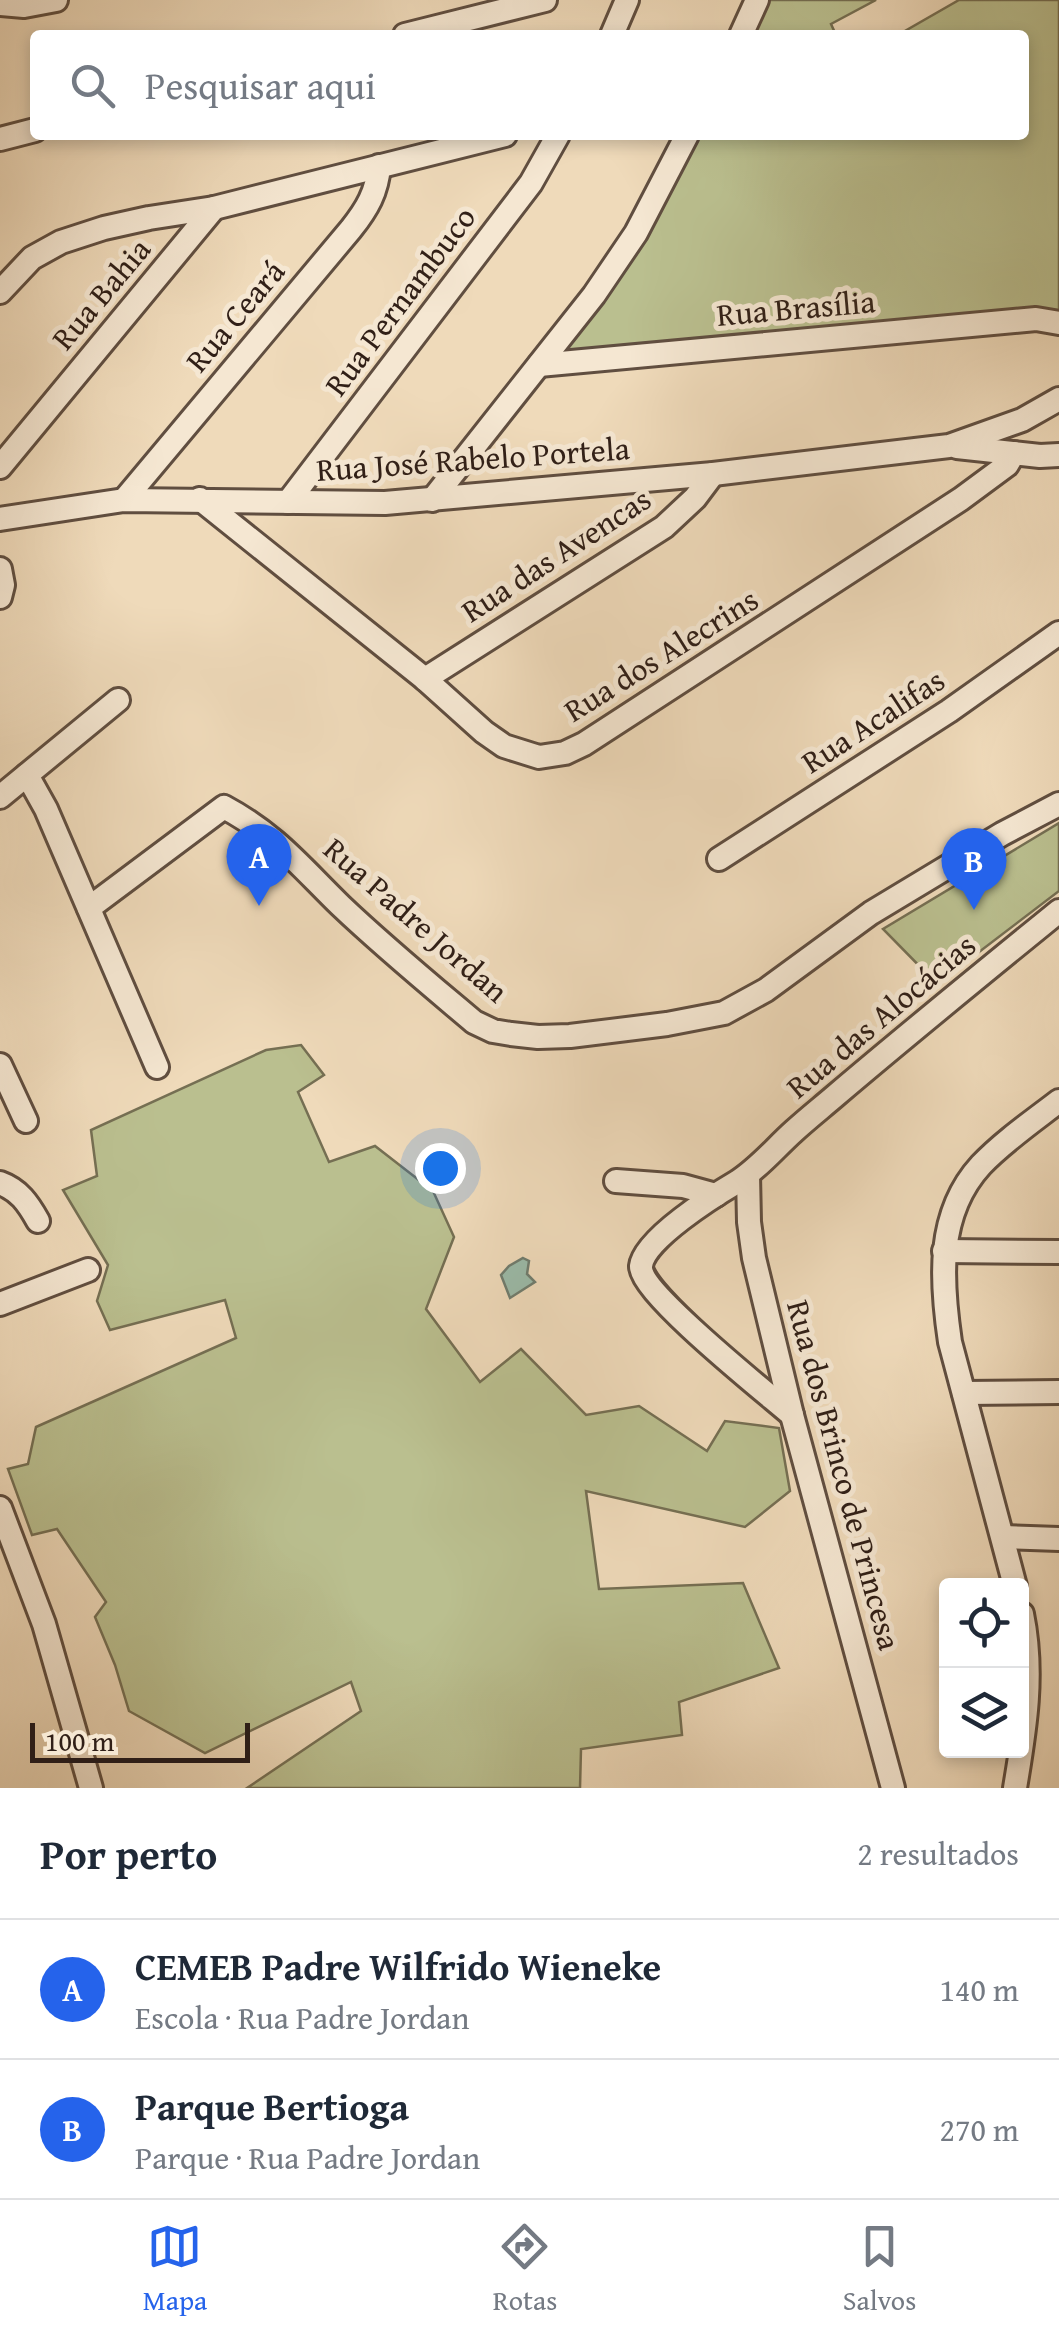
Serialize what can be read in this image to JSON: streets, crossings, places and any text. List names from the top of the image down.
{
  "streets": {
    "street": [
      "Rua Bahia",
      "Rua Pernambuco",
      "Rua Brasília",
      "Rua Ceará",
      "Rua José Rabelo Portela",
      "Rua das Avencas",
      "Rua dos Alecrins",
      "Rua Acalifas",
      "Rua Padre Jordan",
      "Rua das Alocácias",
      "Rua dos Brinco de Princesa"
    ]
  },
  "crossings": [
    ["Rua Pernambuco", "Rua José Rabelo Portela"],
    ["Rua Ceará", "Rua José Rabelo Portela"],
    ["Rua José Rabelo Portela", "Rua das Avencas"],
    ["Rua José Rabelo Portela", "Rua dos Alecrins"],
    ["Rua das Avencas", "Rua dos Alecrins"],
    ["Rua das Alocácias", "Rua dos Brinco de Princesa"]
  ],
  "scale_bar": "100 m",
  "page": {
    "search": "Pesquisar aqui",
    "pins": ["A", "B"],
    "scale": "100 m",
    "heading": ["Por perto", "2 resultados"],
    "list": [
      {
        "mark": "A",
        "name": "CEMEB Padre Wilfrido Wieneke",
        "note": "Escola · Rua Padre Jordan",
        "value": "140 m"
      },
      {
        "mark": "B",
        "name": "Parque Bertioga",
        "note": "Parque · Rua Padre Jordan",
        "value": "270 m"
      }
    ],
    "nav": ["Mapa", "Rotas", "Salvos"]
  }
}
